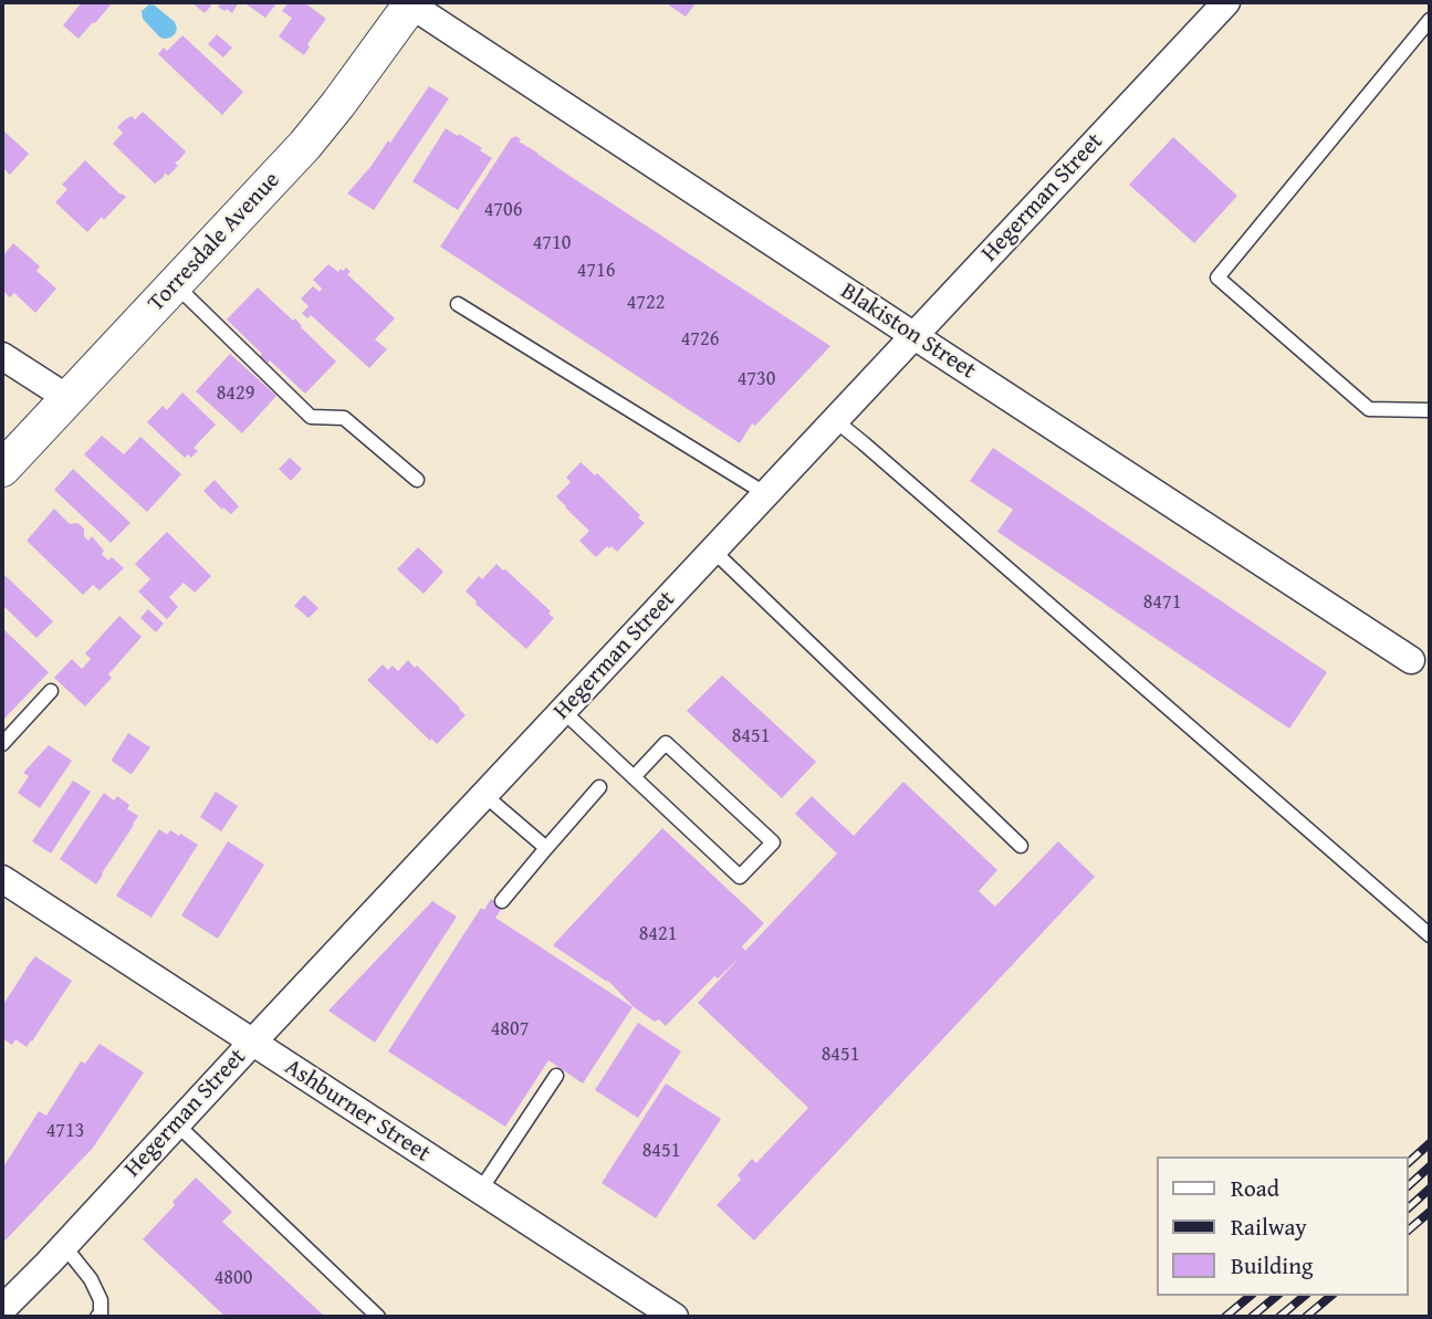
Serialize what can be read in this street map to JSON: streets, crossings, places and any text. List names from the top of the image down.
{
  "streets": {
    "street": [
      "Hegerman Street",
      "Torresdale Avenue",
      "Blakiston Street",
      "Ashburner Street"
    ]
  },
  "crossings": [
    ["Hegerman Street", "Blakiston Street"],
    ["Hegerman Street", "Ashburner Street"],
    ["Torresdale Avenue", "Blakiston Street"]
  ],
  "house_numbers": [
    "4706",
    "4710",
    "4716",
    "4722",
    "4726",
    "4730",
    "8429",
    "8471",
    "8451",
    "8421",
    "4807",
    "8451",
    "4713",
    "8451",
    "4800"
  ],
  "legend": ["Road", "Railway", "Building"]
}
